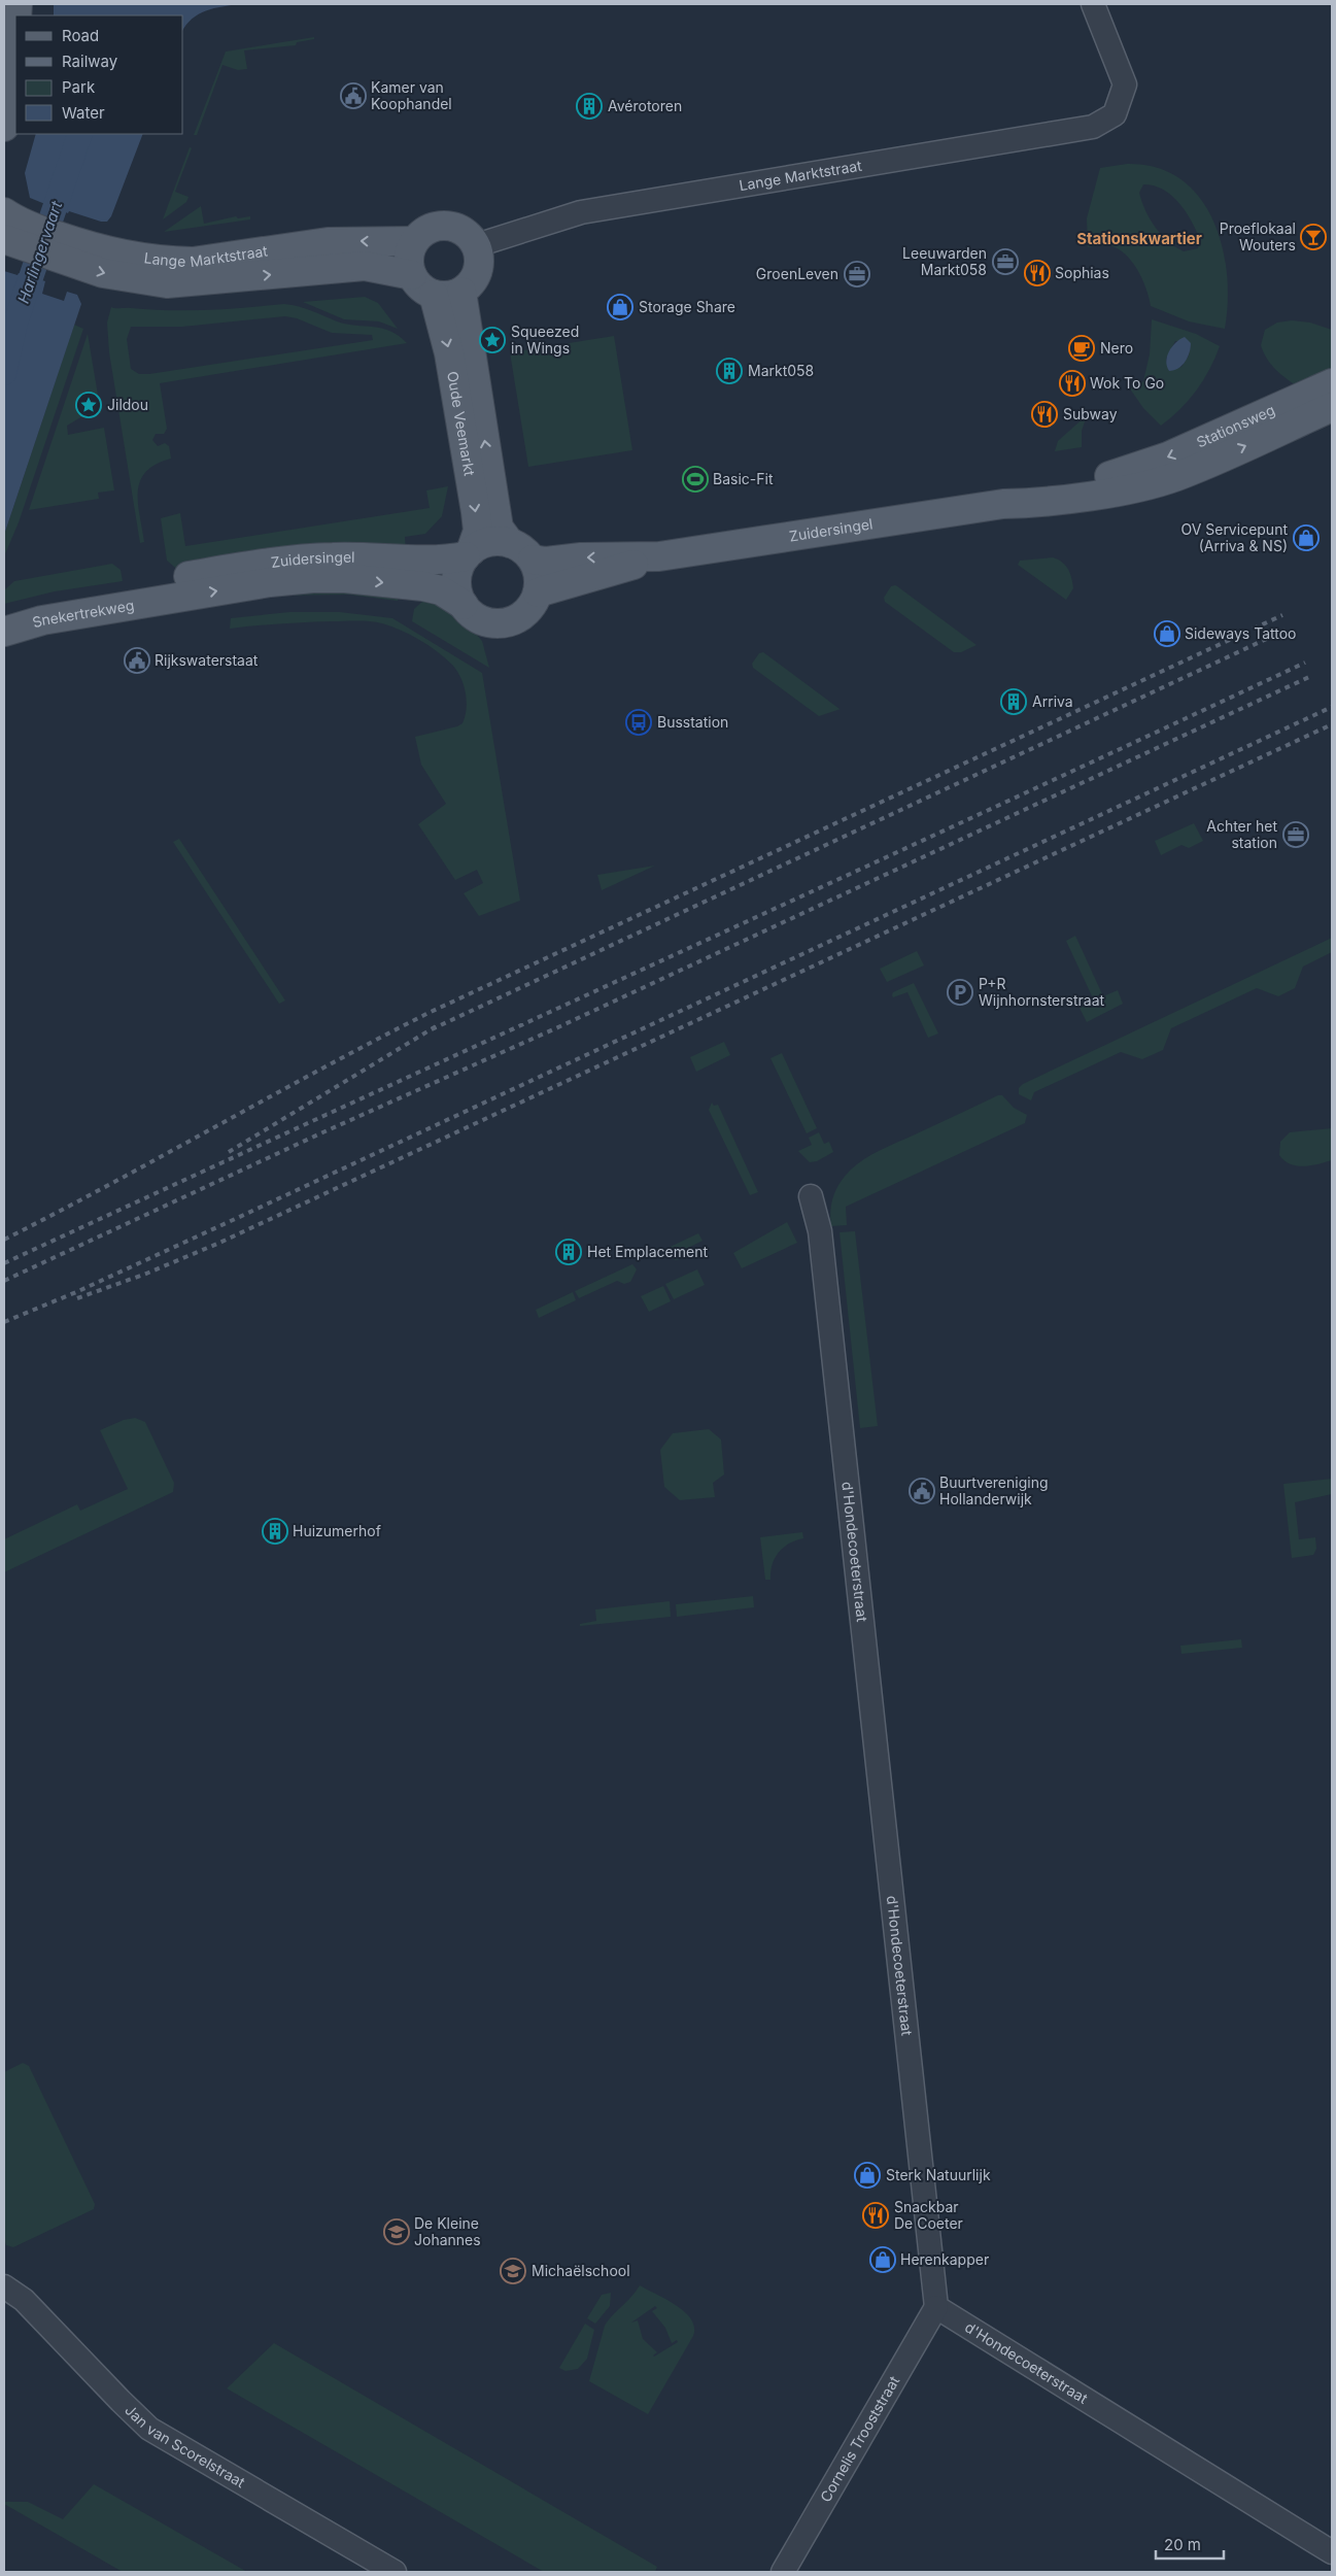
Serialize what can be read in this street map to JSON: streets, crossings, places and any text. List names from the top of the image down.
{
  "streets": {
    "main road": [
      "Lange Marktstraat",
      "Oude Veemarkt",
      "Stationsweg",
      "Zuidersingel",
      "Snekertrekweg"
    ],
    "street": ["d'Hondecoeterstraat", "Cornelis Trooststraat", "Jan van Scorelstraat"]
  },
  "crossings": [
    ["Lange Marktstraat", "Oude Veemarkt"],
    ["Oude Veemarkt", "Zuidersingel"],
    ["Stationsweg", "Zuidersingel"],
    ["Zuidersingel", "Snekertrekweg"],
    ["d'Hondecoeterstraat", "Cornelis Trooststraat"]
  ],
  "districts": ["Stationskwartier"],
  "water": ["Harlingervaart"],
  "places": {
    "public building": ["Kamer van Koophandel", "Rijkswaterstaat", "Buurtvereniging Hollanderwijk"],
    "building": [
      "Avérotoren",
      "Markt058",
      "Arriva",
      "Het Emplacement",
      "Huizumerhof"
    ],
    "bar": ["Proeflokaal Wouters"],
    "office": ["Leeuwarden Markt058", "GroenLeven", "Achter het station"],
    "restaurant": [
      "Sophias",
      "Wok To Go",
      "Subway",
      "Snackbar De Coeter"
    ],
    "shop": [
      "Storage Share",
      "OV Servicepunt (Arriva & NS)",
      "Sideways Tattoo",
      "Sterk Natuurlijk",
      "Herenkapper"
    ],
    "place": ["Squeezed in Wings", "Jildou"],
    "cafe": ["Nero"],
    "sports": ["Basic-Fit"],
    "bus stop": ["Busstation"],
    "parking": ["P+R Wijnhornsterstraat"],
    "school or university": ["De Kleine Johannes", "Michaëlschool"]
  },
  "legend": [
    "Road",
    "Railway",
    "Park",
    "Water"
  ],
  "scale_bar": "20 m"
}
